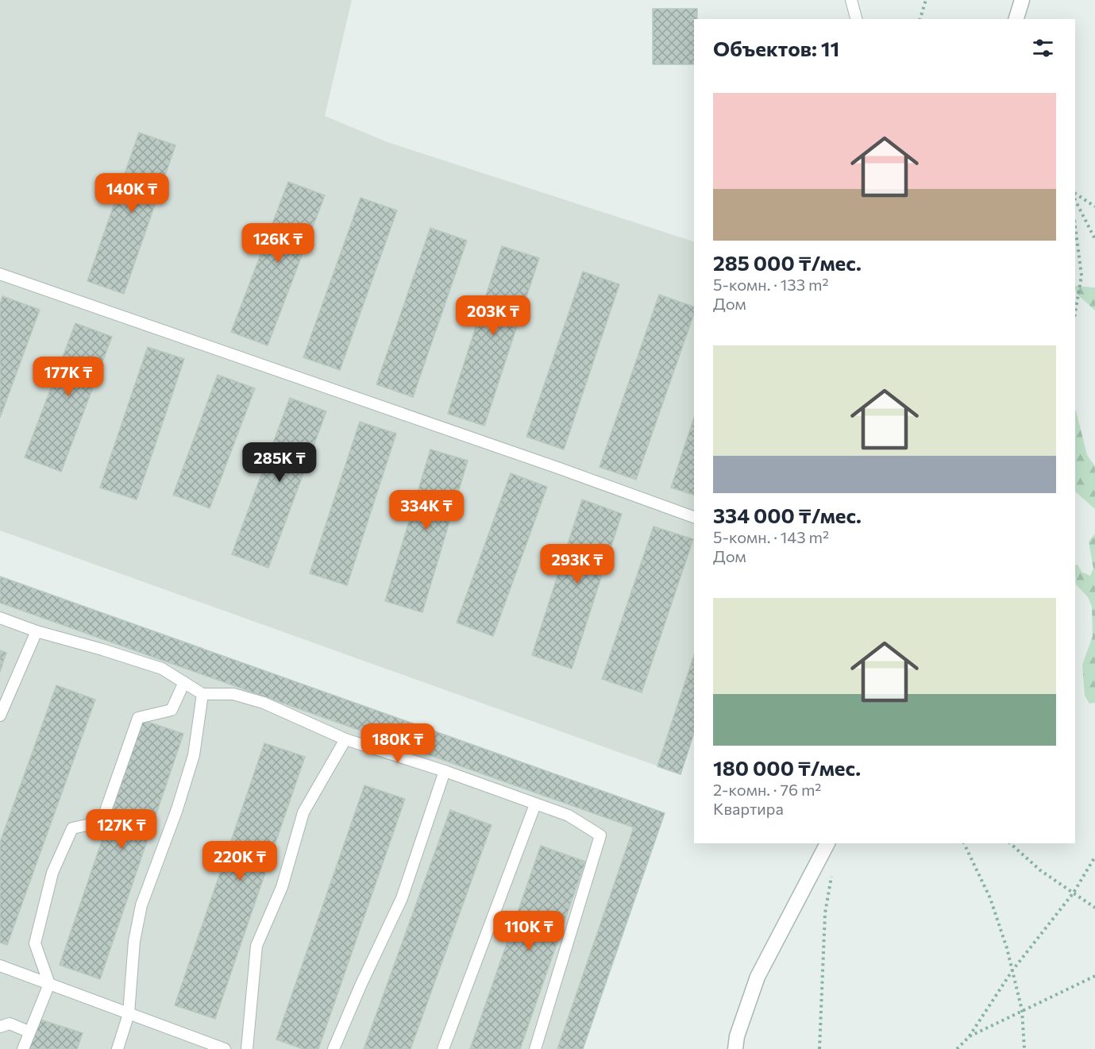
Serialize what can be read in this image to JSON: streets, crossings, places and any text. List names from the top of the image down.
{
  "page": {
    "heading": "Объектов: 11",
    "list": [
      {
        "name": "285 000 ₸/мес.",
        "note": "5-комн. · 133 m² · Дом"
      },
      {
        "name": "334 000 ₸/мес.",
        "note": "5-комн. · 143 m² · Дом"
      },
      {
        "name": "180 000 ₸/мес.",
        "note": "2-комн. · 76 m² · Квартира"
      }
    ],
    "price": [
      "140K ₸",
      "126K ₸",
      "203K ₸",
      "177K ₸",
      "285K ₸",
      "334K ₸",
      "293K ₸",
      "180K ₸",
      "127K ₸",
      "220K ₸",
      "110K ₸"
    ]
  }
}
